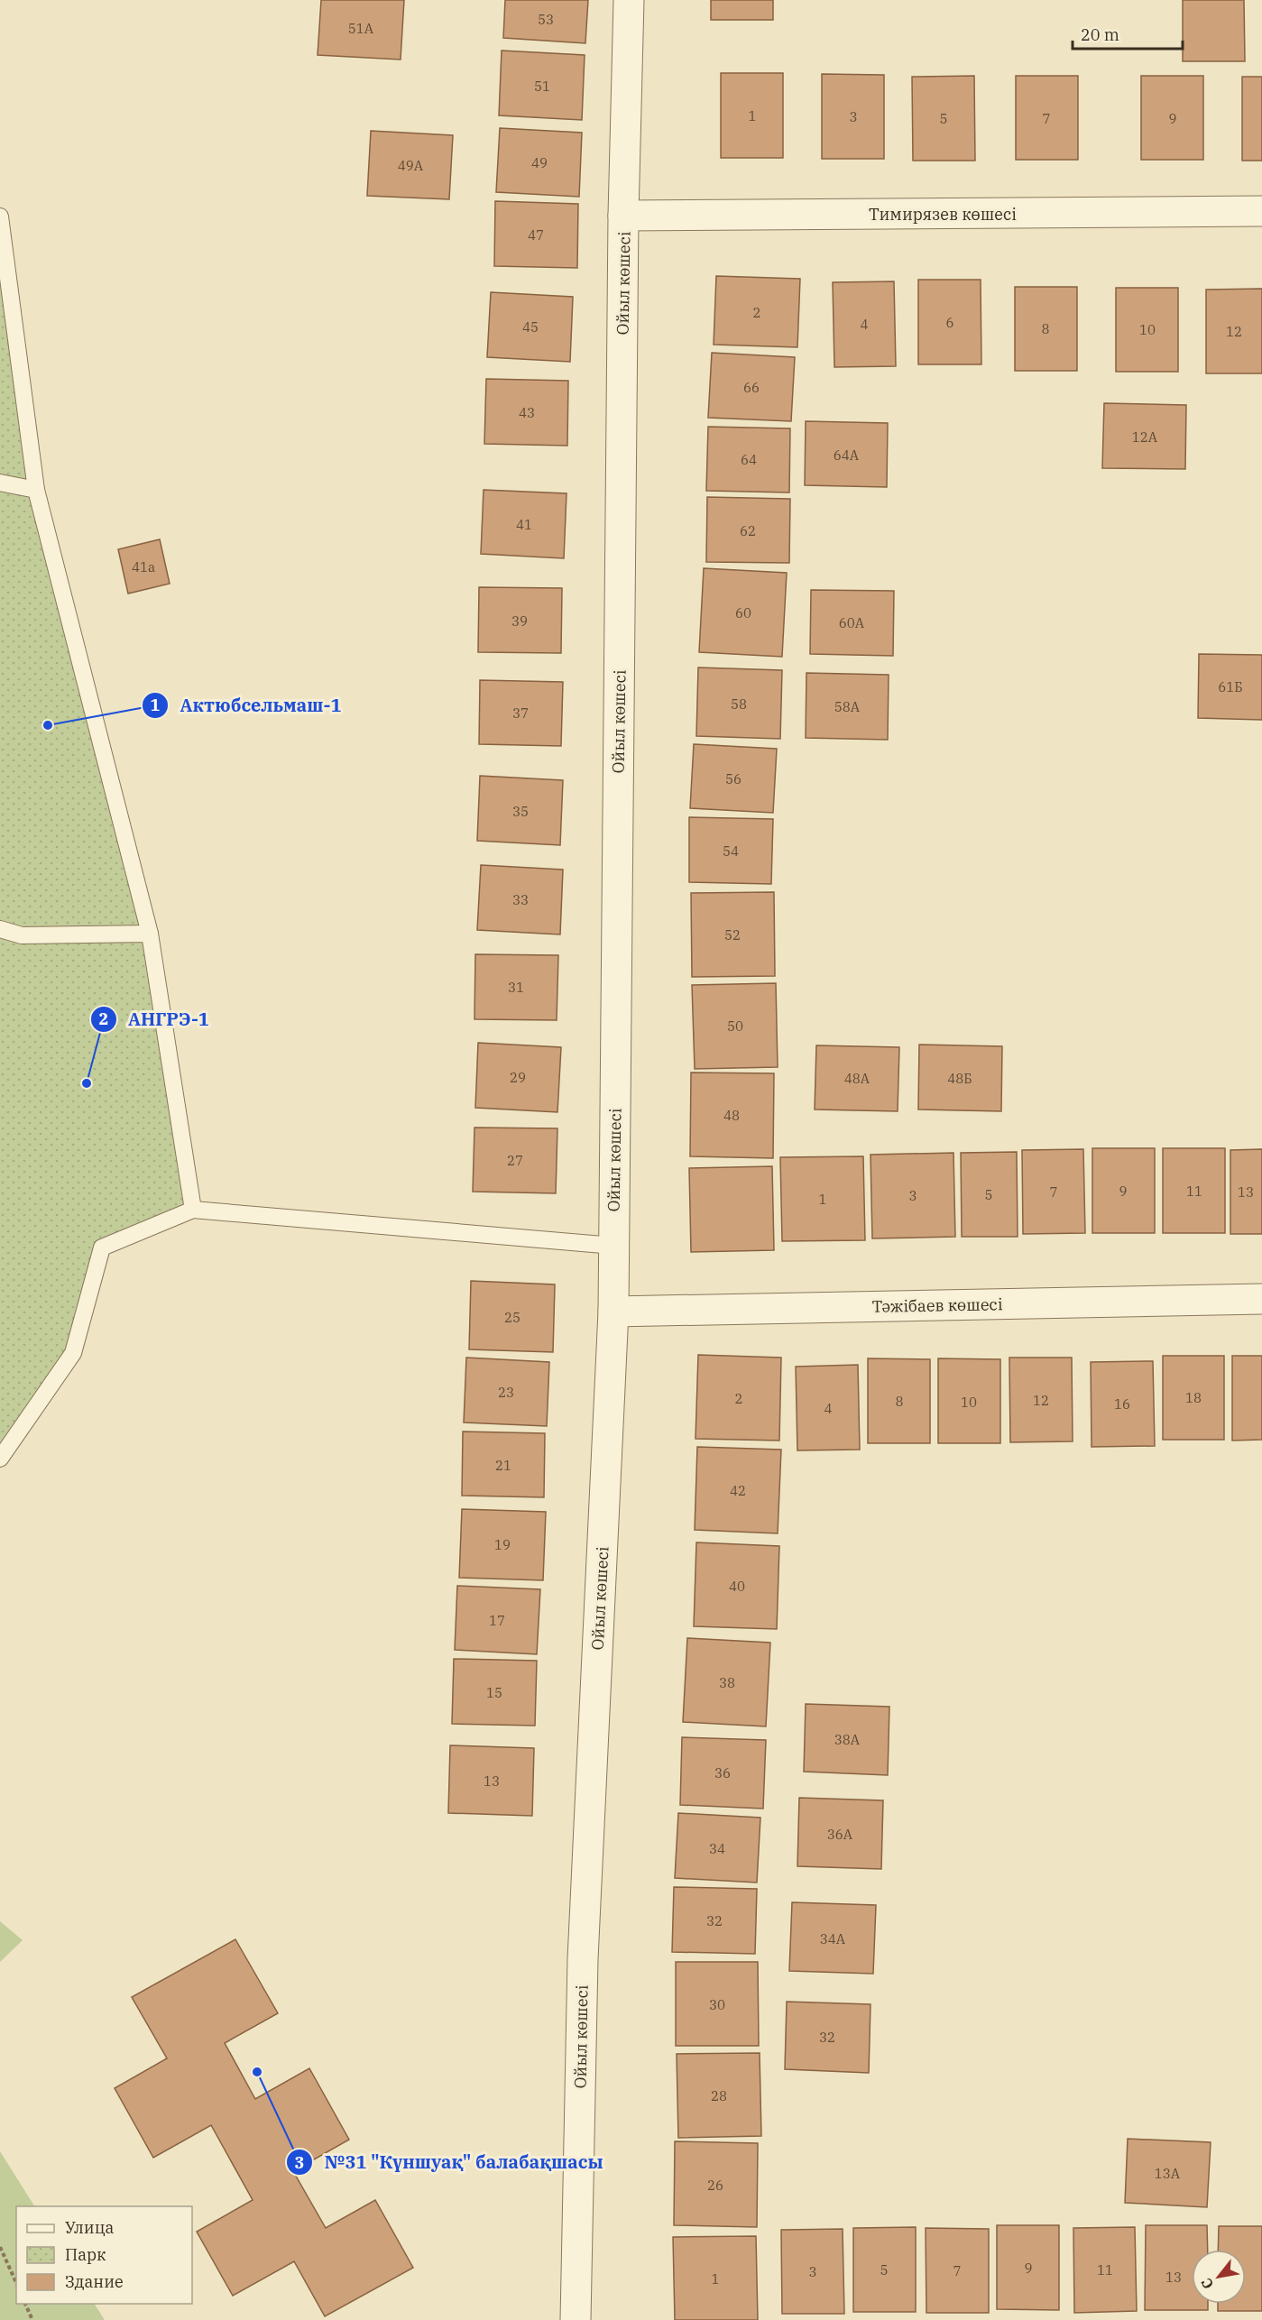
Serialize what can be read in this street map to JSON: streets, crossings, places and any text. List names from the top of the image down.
{
  "streets": {
    "street": ["Тимирязев көшесі", "Ойыл көшесі", "Тәжібаев көшесі"]
  },
  "crossings": [
    ["Тимирязев көшесі", "Ойыл көшесі"],
    ["Ойыл көшесі", "Тәжібаев көшесі"]
  ],
  "places": ["Актюбсельмаш-1", "АНГРЭ-1", "№31 \"Күншуақ\" балабақшасы"],
  "house_numbers": [
    "53",
    "51А",
    "51",
    "1",
    "3",
    "5",
    "7",
    "9",
    "49",
    "49А",
    "47",
    "2",
    "6",
    "4",
    "45",
    "8",
    "10",
    "12",
    "66",
    "43",
    "12А",
    "64А",
    "64",
    "41",
    "62",
    "41а",
    "60",
    "39",
    "60А",
    "61Б",
    "58",
    "58А",
    "37",
    "56",
    "35",
    "54",
    "33",
    "52",
    "31",
    "50",
    "29",
    "48А",
    "48Б",
    "48",
    "27",
    "9",
    "11",
    "7",
    "13",
    "5",
    "3",
    "1",
    "25",
    "23",
    "18",
    "2",
    "12",
    "8",
    "10",
    "16",
    "4",
    "21",
    "42",
    "19",
    "40",
    "17",
    "38",
    "15",
    "38А",
    "36",
    "13",
    "36А",
    "34",
    "32",
    "34А",
    "30",
    "32",
    "28",
    "13А",
    "26",
    "9",
    "5",
    "11",
    "7",
    "3",
    "13",
    "1"
  ],
  "legend": ["Улица", "Парк", "Здание"],
  "scale_bar": "20 m",
  "north": "bottom left"
}
